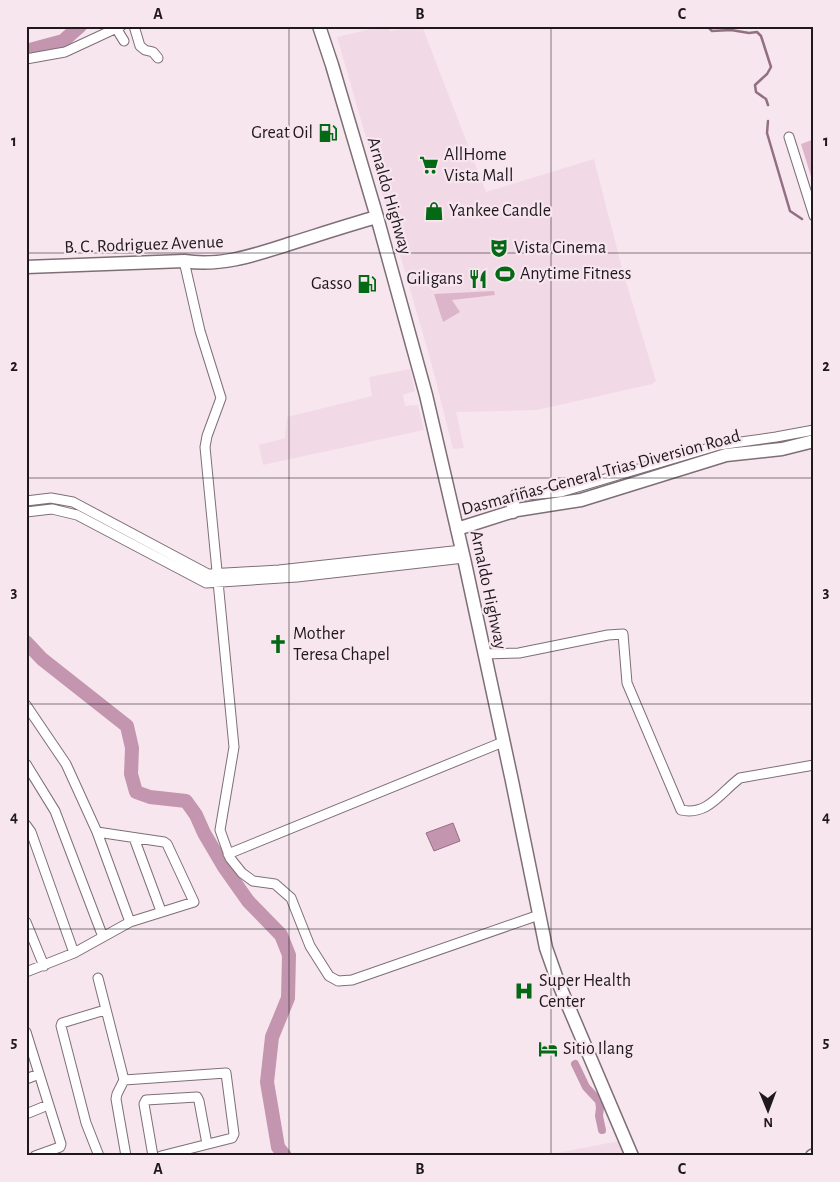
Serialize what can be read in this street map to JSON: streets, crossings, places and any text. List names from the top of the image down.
{
  "streets": {
    "main road": ["Arnaldo Highway", "B. C. Rodriguez Avenue", "Dasmariñas-General Trias Diversion Road"]
  },
  "crossings": [
    ["Arnaldo Highway", "B. C. Rodriguez Avenue"],
    ["Arnaldo Highway", "Dasmariñas-General Trias Diversion Road"]
  ],
  "places": {
    "fuel station": ["Great Oil", "Gasso"],
    "supermarket": ["AllHome Vista Mall"],
    "shop": ["Yankee Candle"],
    "theatre": ["Vista Cinema"],
    "sports": ["Anytime Fitness"],
    "restaurant": ["Giligans"],
    "church": ["Mother Teresa Chapel"],
    "hospital": ["Super Health Center"],
    "hotel": ["Sitio Ilang"]
  },
  "north": "bottom",
  "grid": {
    "columns": ["A", "B", "C"],
    "rows": [
      "1",
      "2",
      "3",
      "4",
      "5"
    ]
  }
}
